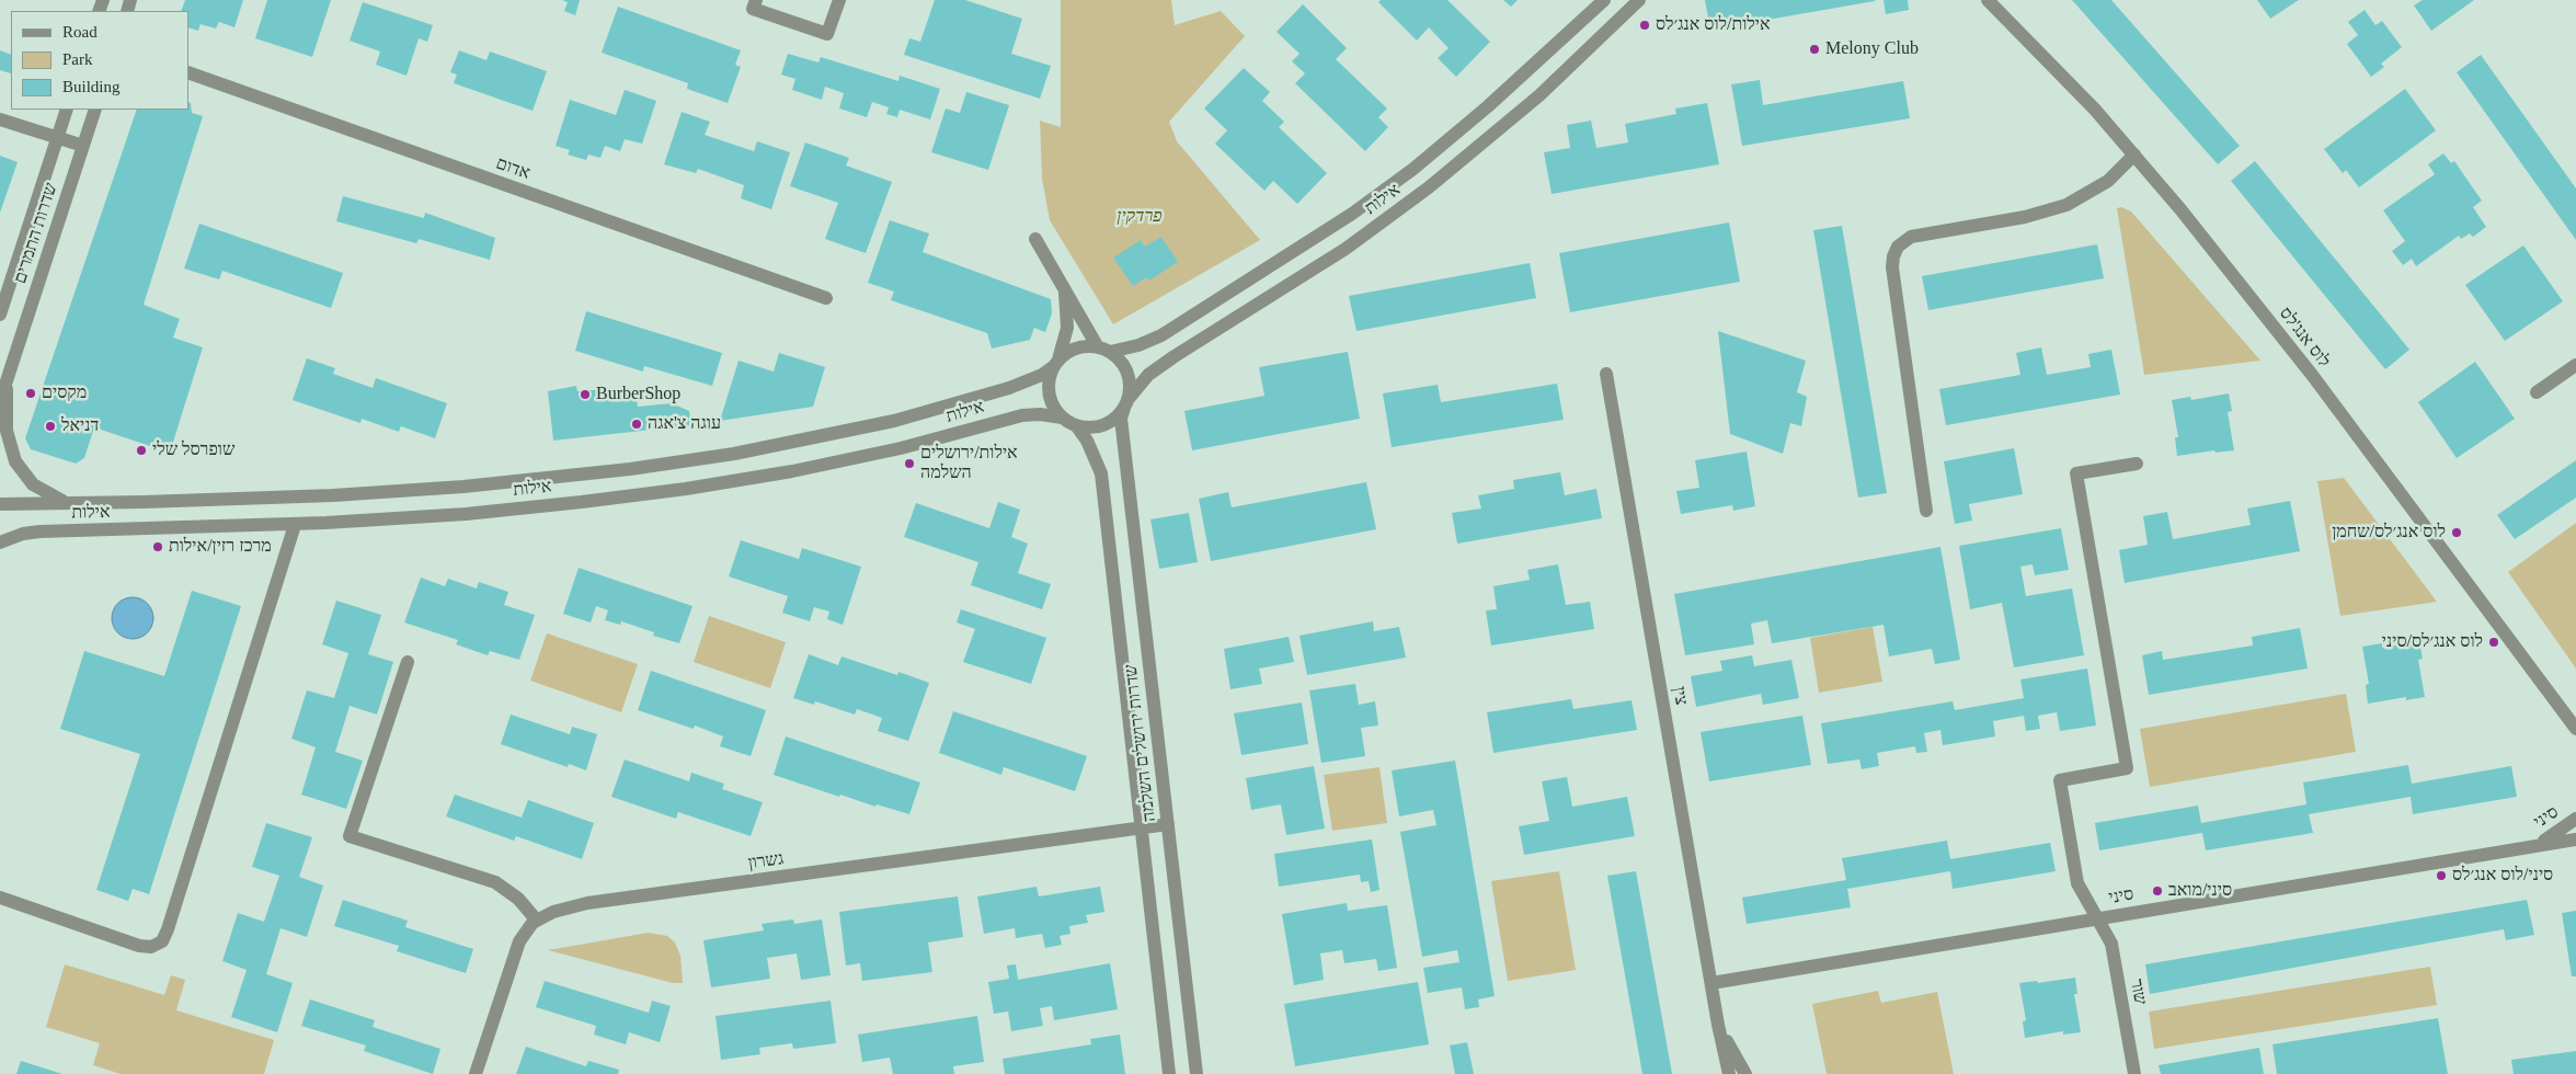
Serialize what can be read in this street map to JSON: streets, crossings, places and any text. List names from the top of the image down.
{
  "streets": {
    "street": [
      "אדום",
      "אילות",
      "שדרות התמרים",
      "לוס אנג'לס",
      "צין",
      "שדרות ירושלים השלמה",
      "סיני",
      "גשרון",
      "שור"
    ]
  },
  "crossings": [
    ["אילות", "שדרות ירושלים השלמה"],
    ["צין", "סיני"],
    ["שדרות ירושלים השלמה", "גשרון"],
    ["סיני", "שור"]
  ],
  "parks": ["פרדקין"],
  "places": [
    "אילות/לוס אנג׳לס",
    "Melony Club",
    "מקסים",
    "BurberShop",
    "עוגה צ'אגה",
    "דניאל",
    "שופרסל שלי",
    "אילות/ירושלים השלמה",
    "לוס אנג׳לס/שחמן",
    "מרכז רזין/אילות",
    "לוס אנג׳לס/סיני",
    "סיני/לוס אנג׳לס",
    "סיני/מואב"
  ],
  "legend": ["Road", "Park", "Building"]
}
